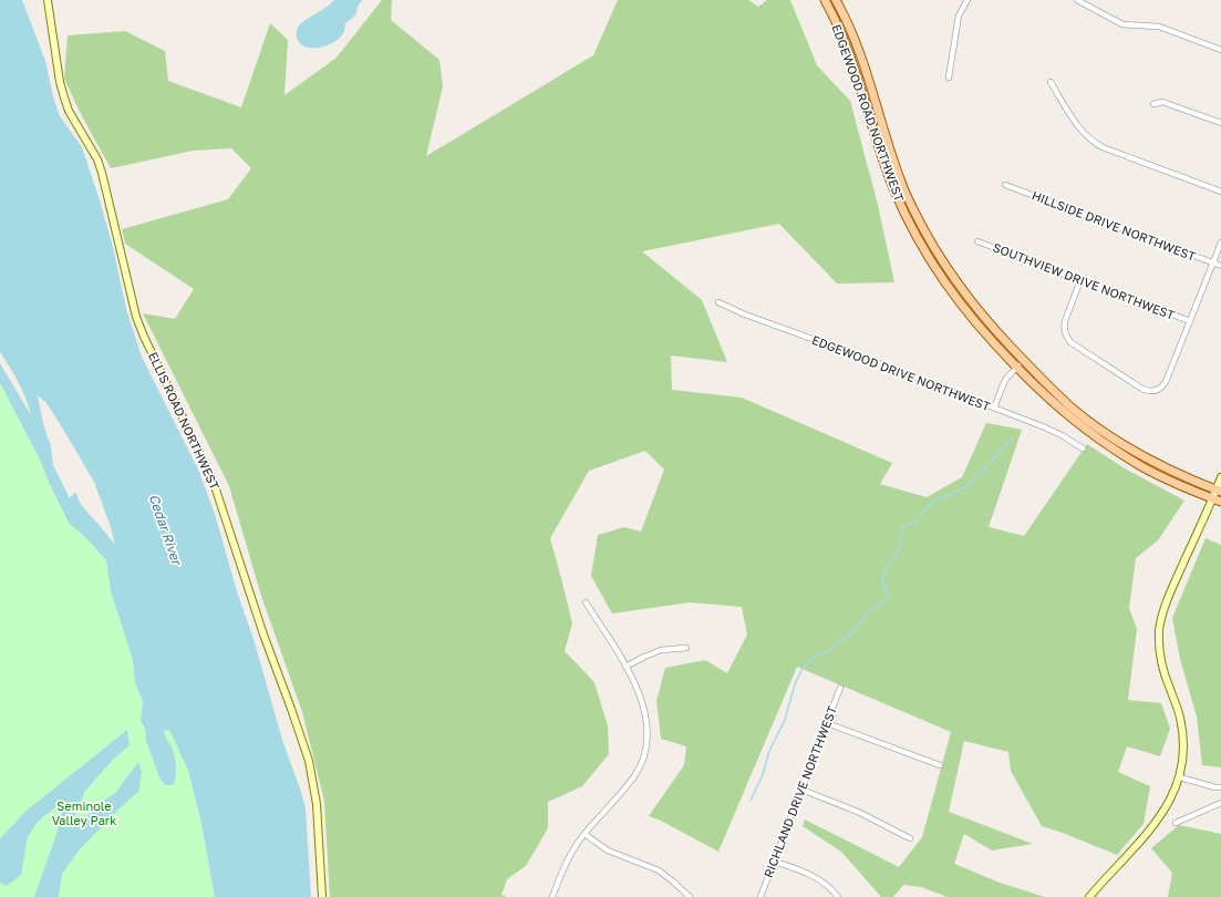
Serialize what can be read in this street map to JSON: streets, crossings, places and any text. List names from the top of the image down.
{
  "streets": {
    "main road": ["EDGEWOOD ROAD NORTHWEST"],
    "street": [
      "HILLSIDE DRIVE NORTHWEST",
      "SOUTHVIEW DRIVE NORTHWEST",
      "EDGEWOOD DRIVE NORTHWEST",
      "ELLIS ROAD NORTHWEST",
      "RICHLAND DRIVE NORTHWEST"
    ]
  },
  "water": ["Cedar River"],
  "parks": ["Seminole Valley Park"]
}
